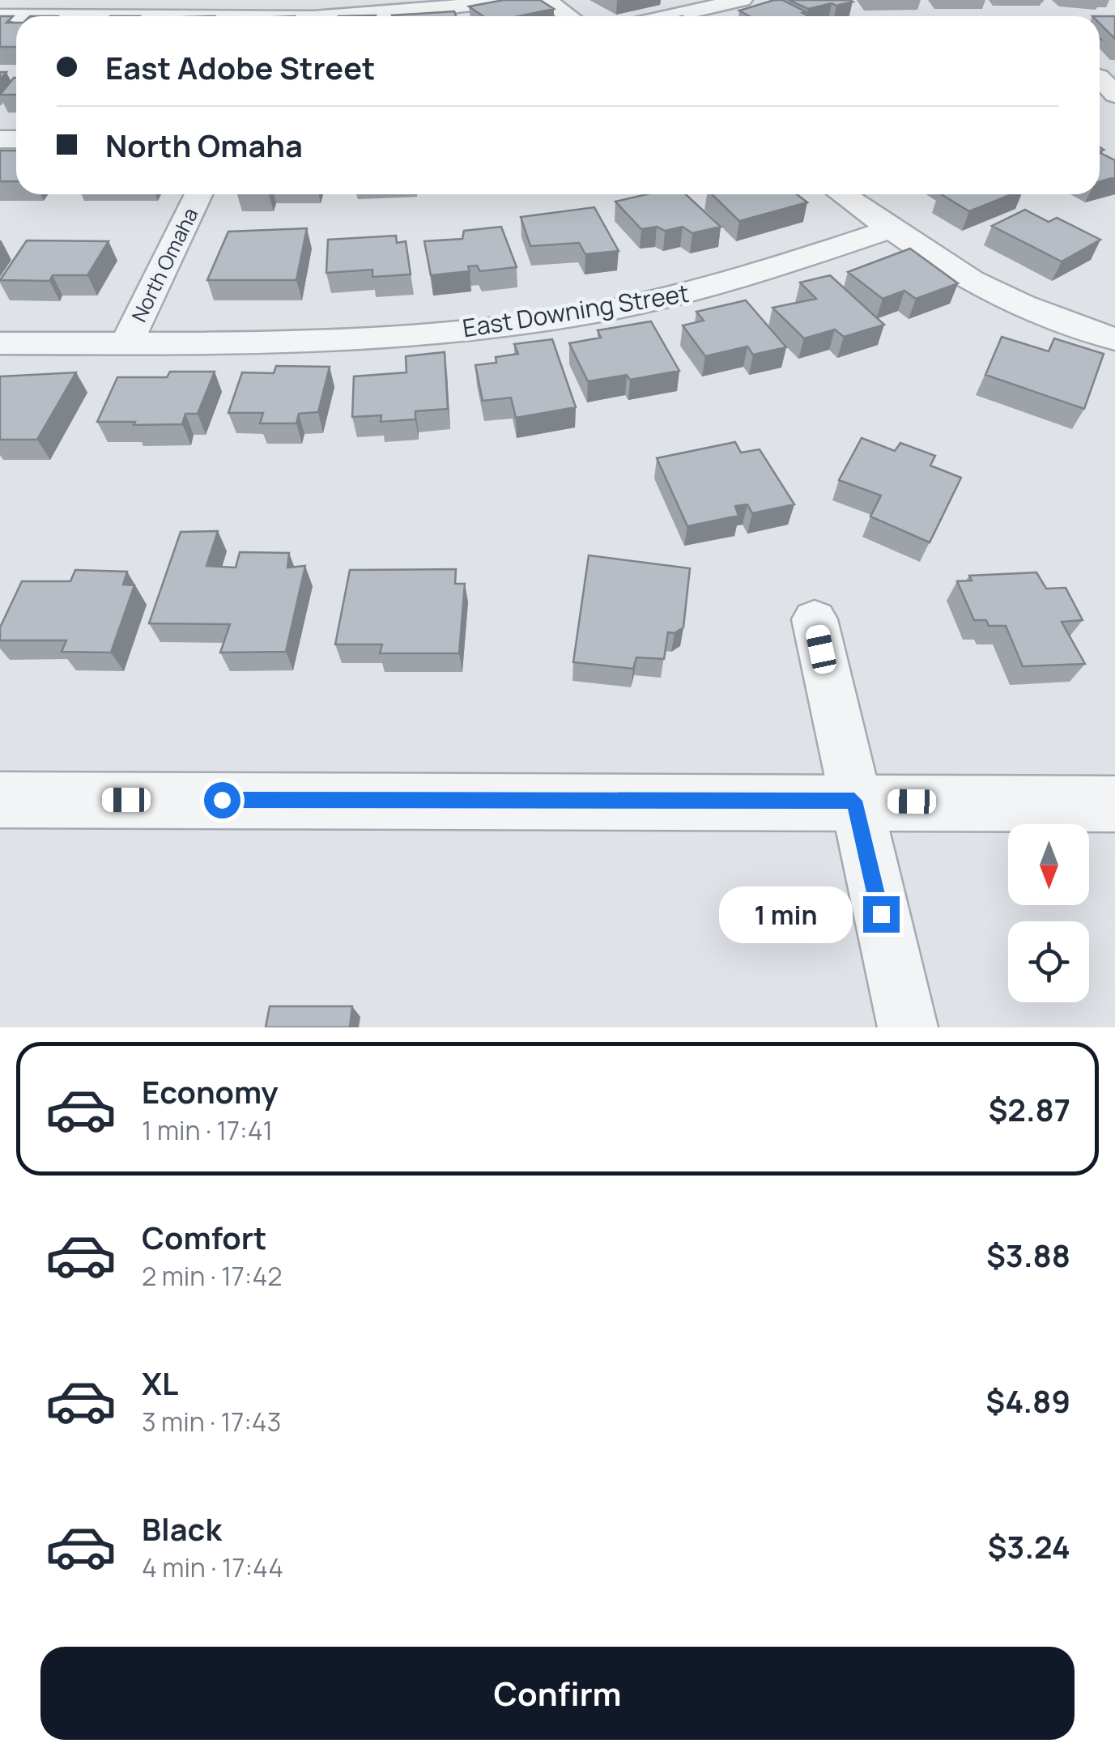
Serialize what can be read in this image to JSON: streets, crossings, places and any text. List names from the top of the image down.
{
  "streets": {
    "street": ["North Omaha", "East Downing Street"]
  },
  "crossings": [
    ["North Omaha", "East Downing Street"]
  ],
  "north": "bottom",
  "page": {
    "banner": ["East Adobe Street", "North Omaha"],
    "bubble": "1 min",
    "list": [
      {
        "name": "Economy",
        "note": "1 min · 17:41",
        "value": "$2.87"
      },
      {
        "name": "Comfort",
        "note": "2 min · 17:42",
        "value": "$3.88"
      },
      {
        "name": "XL",
        "note": "3 min · 17:43",
        "value": "$4.89"
      },
      {
        "name": "Black",
        "note": "4 min · 17:44",
        "value": "$3.24"
      }
    ],
    "buttons": "Confirm"
  }
}
